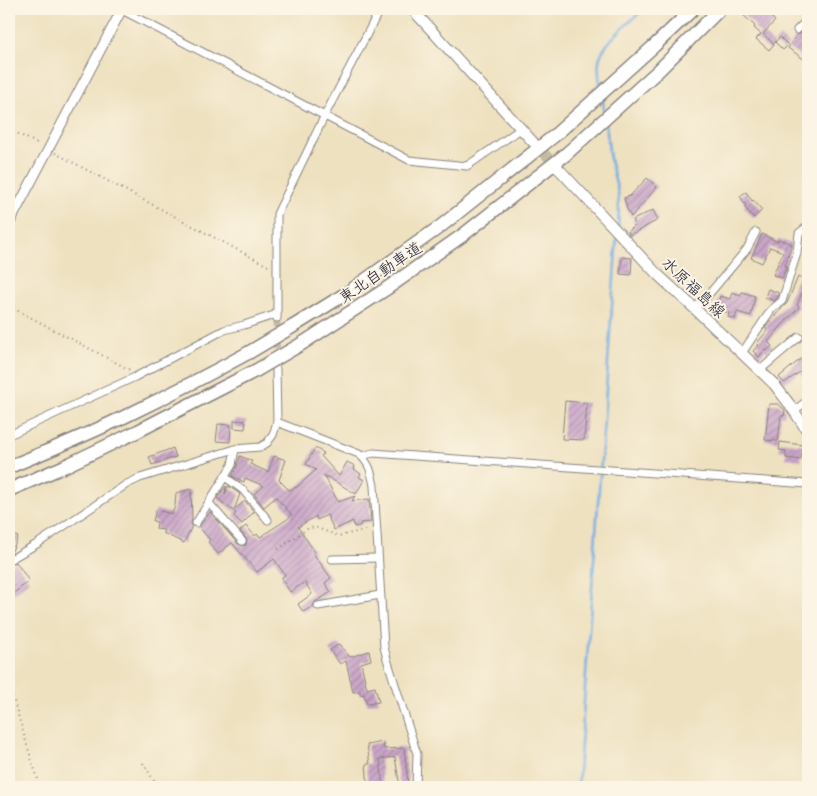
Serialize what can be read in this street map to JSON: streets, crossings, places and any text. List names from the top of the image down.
{
  "streets": {
    "highway": ["東北自動車道"],
    "main road": ["水原福島線"]
  }
}
